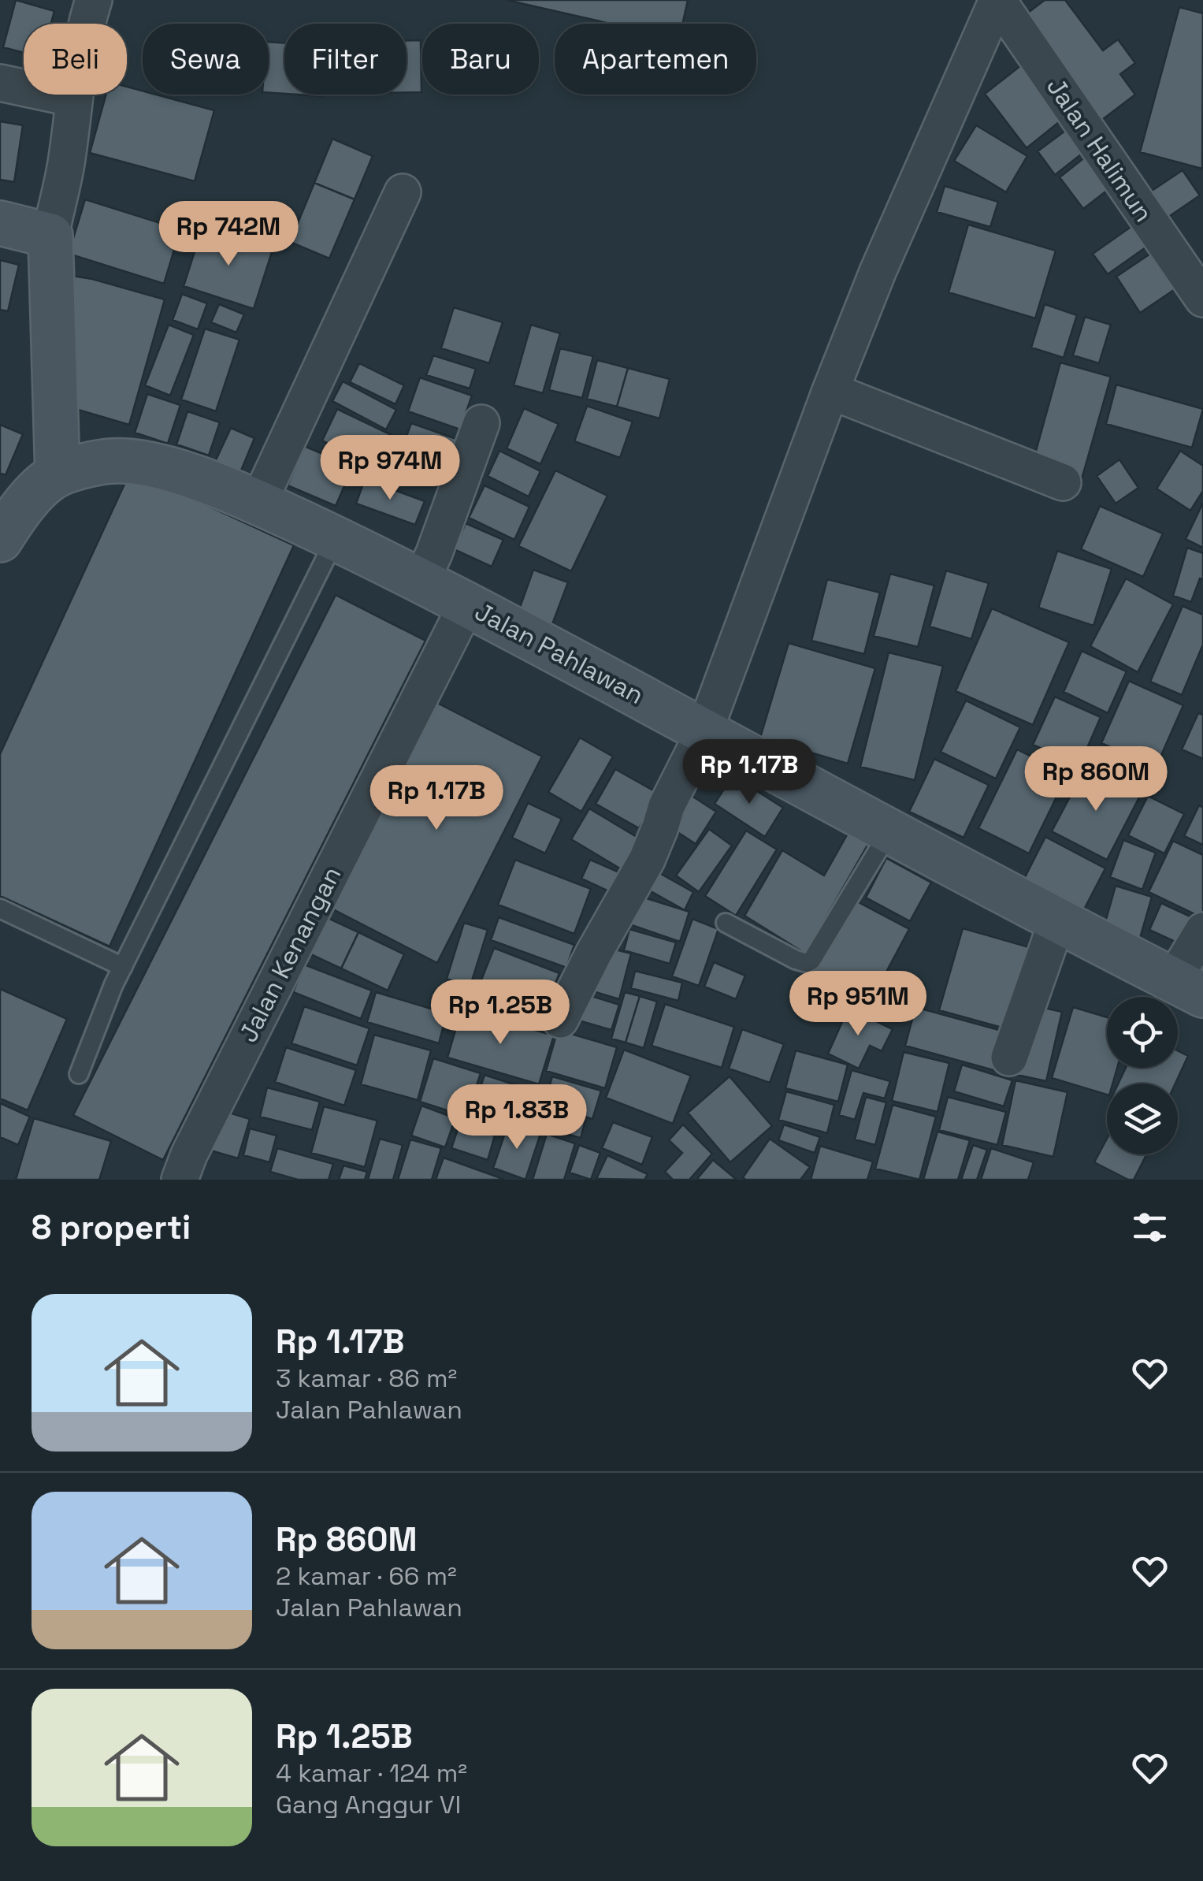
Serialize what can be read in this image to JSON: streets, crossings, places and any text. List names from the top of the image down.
{
  "streets": {
    "main road": ["Jalan Pahlawan"],
    "street": ["Jalan Halimun", "Jalan Kenangan"]
  },
  "crossings": [
    ["Jalan Pahlawan", "Jalan Kenangan"]
  ],
  "page": {
    "chip": [
      "Beli",
      "Sewa",
      "Filter",
      "Baru",
      "Apartemen"
    ],
    "price": [
      "Rp 742M",
      "Rp 974M",
      "Rp 1.17B",
      "Rp 860M",
      "Rp 1.17B",
      "Rp 951M",
      "Rp 1.25B",
      "Rp 1.83B"
    ],
    "heading": "8 properti",
    "list": [
      {
        "name": "Rp 1.17B",
        "note": "3 kamar · 86 m² · Jalan Pahlawan"
      },
      {
        "name": "Rp 860M",
        "note": "2 kamar · 66 m² · Jalan Pahlawan"
      },
      {
        "name": "Rp 1.25B",
        "note": "4 kamar · 124 m² · Gang Anggur VI"
      }
    ]
  }
}
